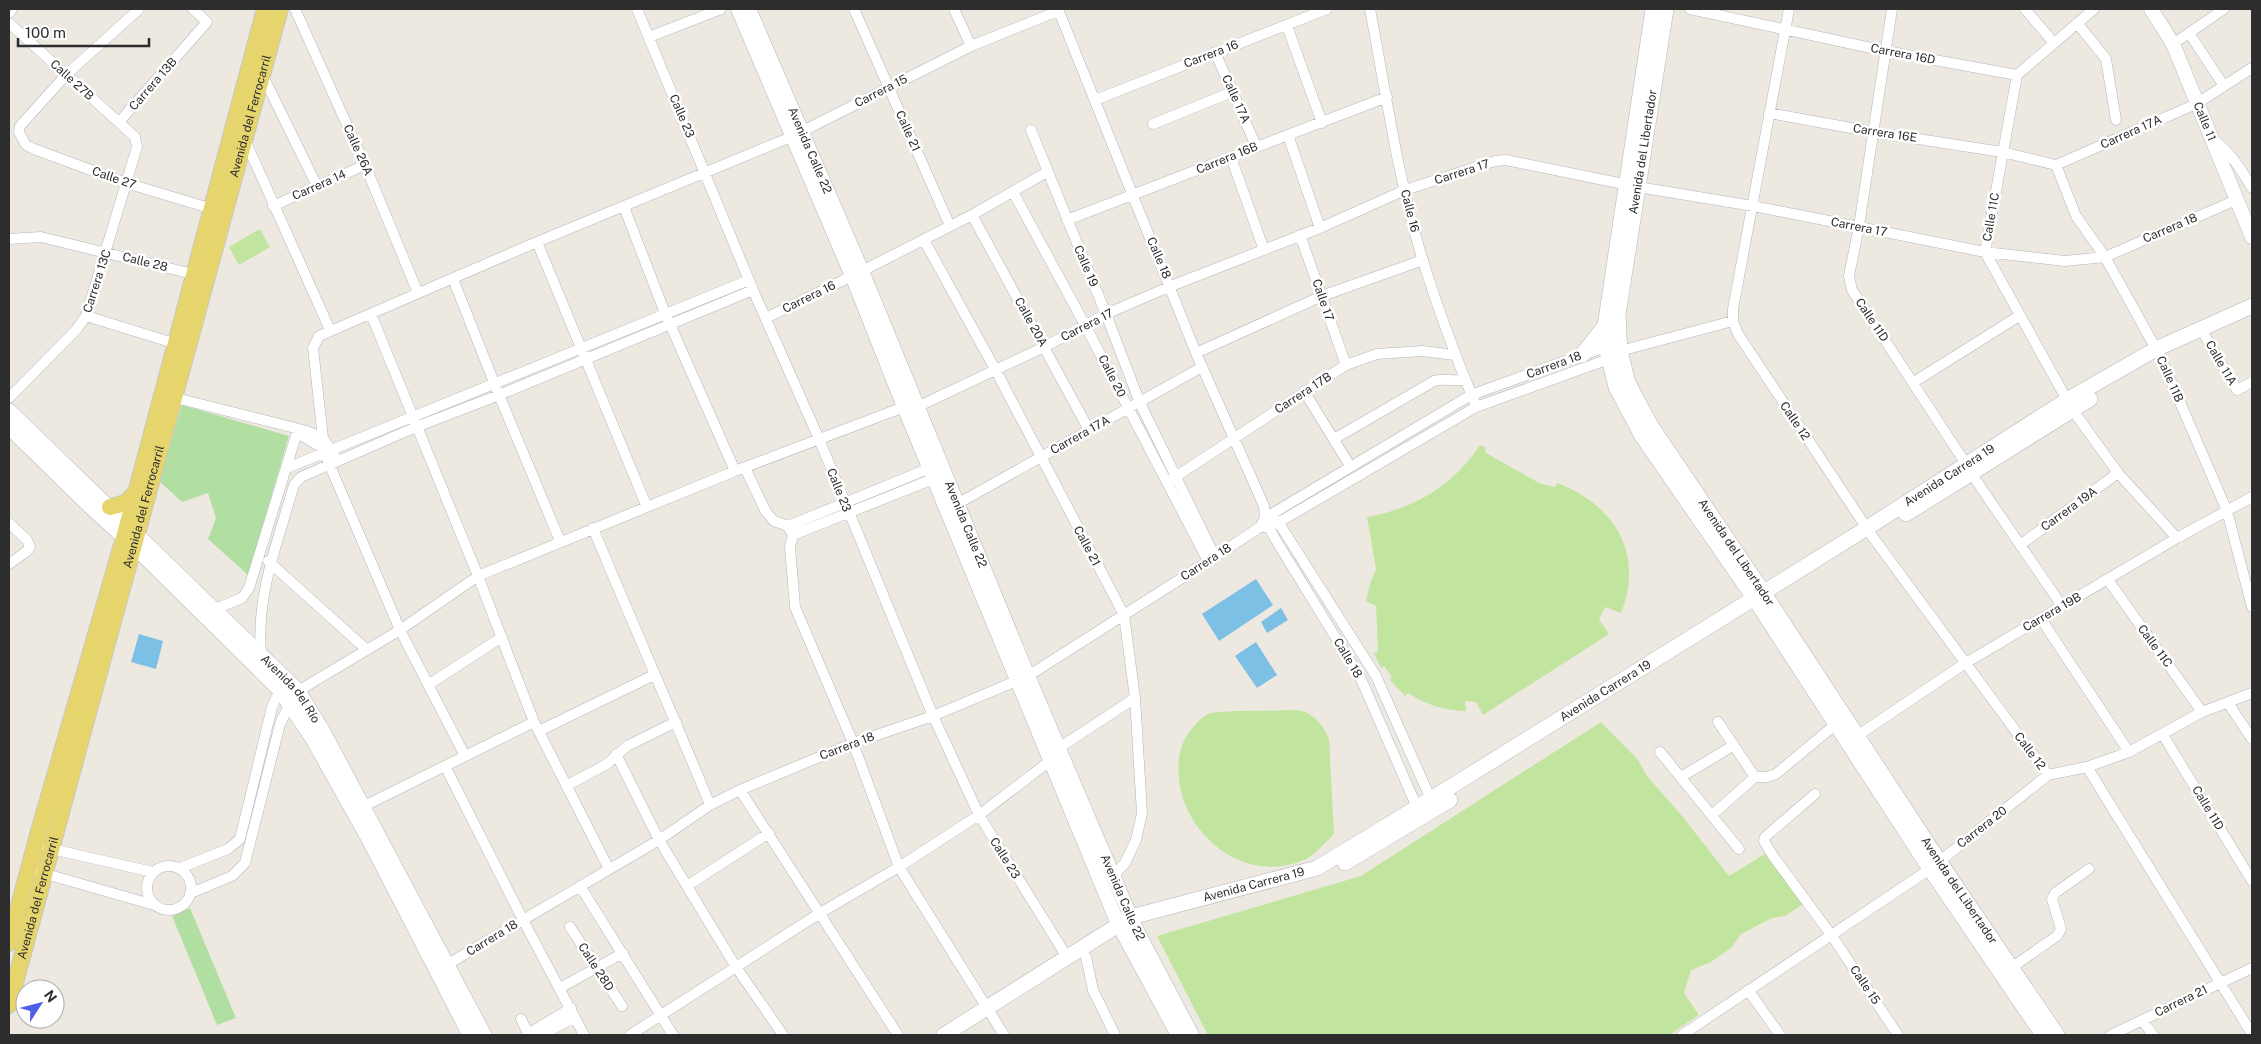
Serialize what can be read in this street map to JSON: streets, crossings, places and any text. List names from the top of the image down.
{
  "streets": {
    "main road": [
      "Avenida del Ferrocarril",
      "Avenida del Libertador",
      "Avenida Carrera 19",
      "Avenida del Río"
    ],
    "street": [
      "Carrera 16",
      "Carrera 16D",
      "Calle 27B",
      "Carrera 13B",
      "Carrera 15",
      "Calle 17A",
      "Calle 23",
      "Calle 11",
      "Calle 21",
      "Carrera 17A",
      "Carrera 16E",
      "Calle 26A",
      "Avenida Calle 22",
      "Carrera 16B",
      "Carrera 17",
      "Calle 27",
      "Carrera 14",
      "Calle 16",
      "Calle 11C",
      "Carrera 18",
      "Calle 18",
      "Calle 28",
      "Calle 19",
      "Carrera 13C",
      "Calle 17",
      "Calle 11D",
      "Calle 20A",
      "Calle 11A",
      "Calle 20",
      "Calle 11B",
      "Carrera 17B",
      "Calle 12",
      "Carrera 19A",
      "Carrera 19B",
      "Carrera 20",
      "Calle 28D",
      "Calle 15",
      "Carrera 21"
    ]
  },
  "crossings": [
    ["Carrera 16", "Calle 17A"],
    ["Carrera 16", "Calle 23"],
    ["Carrera 16", "Calle 21"],
    ["Carrera 16", "Avenida Calle 22"],
    ["Carrera 16", "Calle 18"],
    ["Carrera 16", "Calle 19"],
    ["Carrera 16", "Calle 20A"],
    ["Carrera 16", "Calle 20"],
    ["Carrera 16D", "Calle 11C"],
    ["Carrera 16D", "Calle 11D"],
    ["Calle 27B", "Carrera 13B"],
    ["Calle 27B", "Calle 27"],
    ["Calle 27B", "Carrera 13C"],
    ["Carrera 15", "Calle 23"],
    ["Carrera 15", "Calle 21"],
    ["Carrera 15", "Calle 26A"],
    ["Carrera 15", "Avenida Calle 22"],
    ["Carrera 15", "Calle 18"],
    ["Calle 17A", "Carrera 16B"],
    ["Avenida del Ferrocarril", "Calle 27"],
    ["Avenida del Ferrocarril", "Calle 28"],
    ["Avenida del Ferrocarril", "Avenida del Río"],
    ["Calle 23", "Carrera 17"],
    ["Calle 23", "Carrera 18"],
    ["Calle 23", "Avenida Carrera 19"],
    ["Calle 11", "Carrera 17A"],
    ["Calle 11", "Carrera 18"],
    ["Calle 21", "Carrera 17A"],
    ["Calle 21", "Avenida Calle 22"],
    ["Calle 21", "Carrera 17"],
    ["Calle 21", "Carrera 18"],
    ["Carrera 17A", "Avenida Calle 22"],
    ["Carrera 17A", "Calle 18"],
    ["Carrera 17A", "Calle 19"],
    ["Carrera 17A", "Calle 20A"],
    ["Carrera 17A", "Calle 20"],
    ["Carrera 17A", "Calle 11B"],
    ["Carrera 16E", "Calle 11C"],
    ["Carrera 16E", "Calle 11D"],
    ["Calle 26A", "Carrera 14"],
    ["Avenida Calle 22", "Carrera 17"],
    ["Avenida Calle 22", "Carrera 18"],
    ["Avenida Calle 22", "Avenida Carrera 19"],
    ["Avenida del Libertador", "Carrera 17"],
    ["Avenida del Libertador", "Carrera 18"],
    ["Avenida del Libertador", "Avenida Carrera 19"],
    ["Avenida del Libertador", "Carrera 19B"],
    ["Avenida del Libertador", "Carrera 20"],
    ["Carrera 16B", "Calle 16"],
    ["Carrera 16B", "Calle 18"],
    ["Carrera 16B", "Calle 19"],
    ["Carrera 17", "Calle 16"],
    ["Carrera 17", "Calle 11C"],
    ["Carrera 17", "Carrera 18"],
    ["Carrera 17", "Calle 18"],
    ["Carrera 17", "Calle 19"],
    ["Carrera 17", "Calle 17"],
    ["Carrera 17", "Calle 11D"],
    ["Carrera 17", "Calle 20A"],
    ["Carrera 17", "Calle 20"],
    ["Carrera 17", "Calle 11B"],
    ["Carrera 17", "Avenida del Río"],
    ["Calle 27", "Carrera 13C"],
    ["Calle 16", "Carrera 18"],
    ["Calle 16", "Carrera 17B"],
    ["Calle 11C", "Avenida Carrera 19"],
    ["Calle 11C", "Carrera 19A"],
    ["Calle 11C", "Carrera 19B"],
    ["Calle 11C", "Carrera 20"],
    ["Carrera 18", "Calle 18"],
    ["Carrera 18", "Calle 20"],
    ["Carrera 18", "Calle 11B"],
    ["Carrera 18", "Calle 12"],
    ["Carrera 18", "Avenida del Río"],
    ["Calle 18", "Carrera 17B"],
    ["Calle 18", "Avenida Carrera 19"],
    ["Calle 28", "Carrera 13C"],
    ["Calle 19", "Calle 20"],
    ["Calle 17", "Carrera 17B"],
    ["Calle 11D", "Avenida Carrera 19"],
    ["Calle 11D", "Carrera 19A"],
    ["Calle 11D", "Carrera 19B"],
    ["Calle 11D", "Carrera 20"],
    ["Calle 11A", "Avenida Carrera 19"],
    ["Calle 20", "Carrera 17B"],
    ["Calle 11B", "Avenida Carrera 19"],
    ["Calle 11B", "Carrera 19B"],
    ["Calle 12", "Avenida Carrera 19"],
    ["Calle 12", "Carrera 19B"],
    ["Calle 12", "Carrera 20"],
    ["Carrera 20", "Calle 15"]
  ],
  "scale_bar": "100 m",
  "north": "top right"
}
